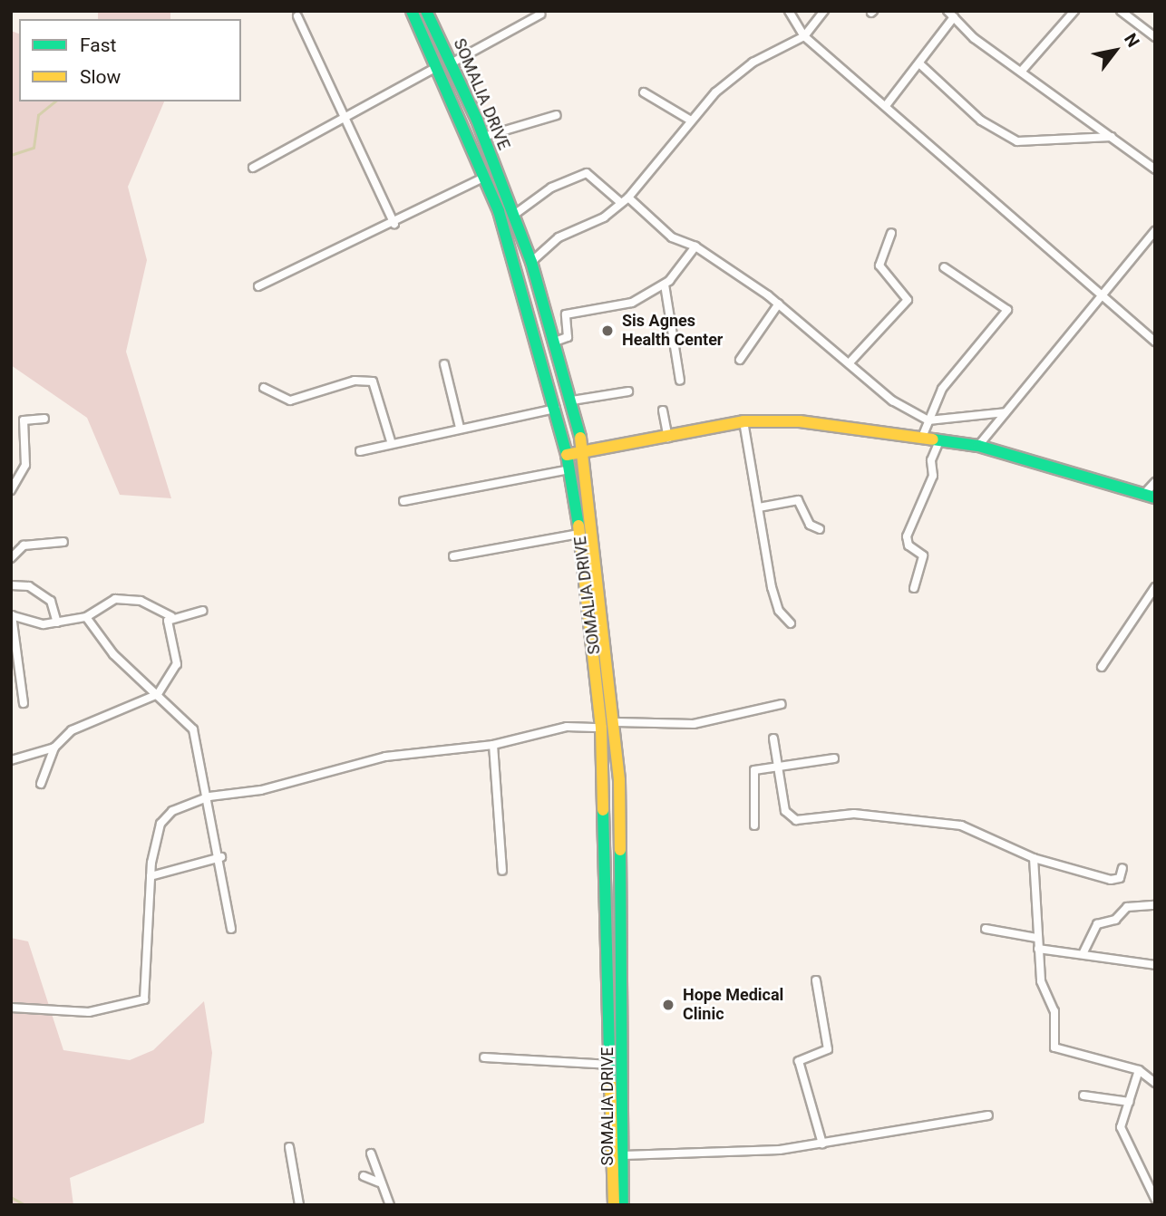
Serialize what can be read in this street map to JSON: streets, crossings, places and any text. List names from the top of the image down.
{
  "streets": {
    "main road": ["SOMALIA DRIVE"]
  },
  "places": ["Sis Agnes Health Center", "Hope Medical Clinic"],
  "legend": ["Fast", "Slow"],
  "north": "top right"
}
